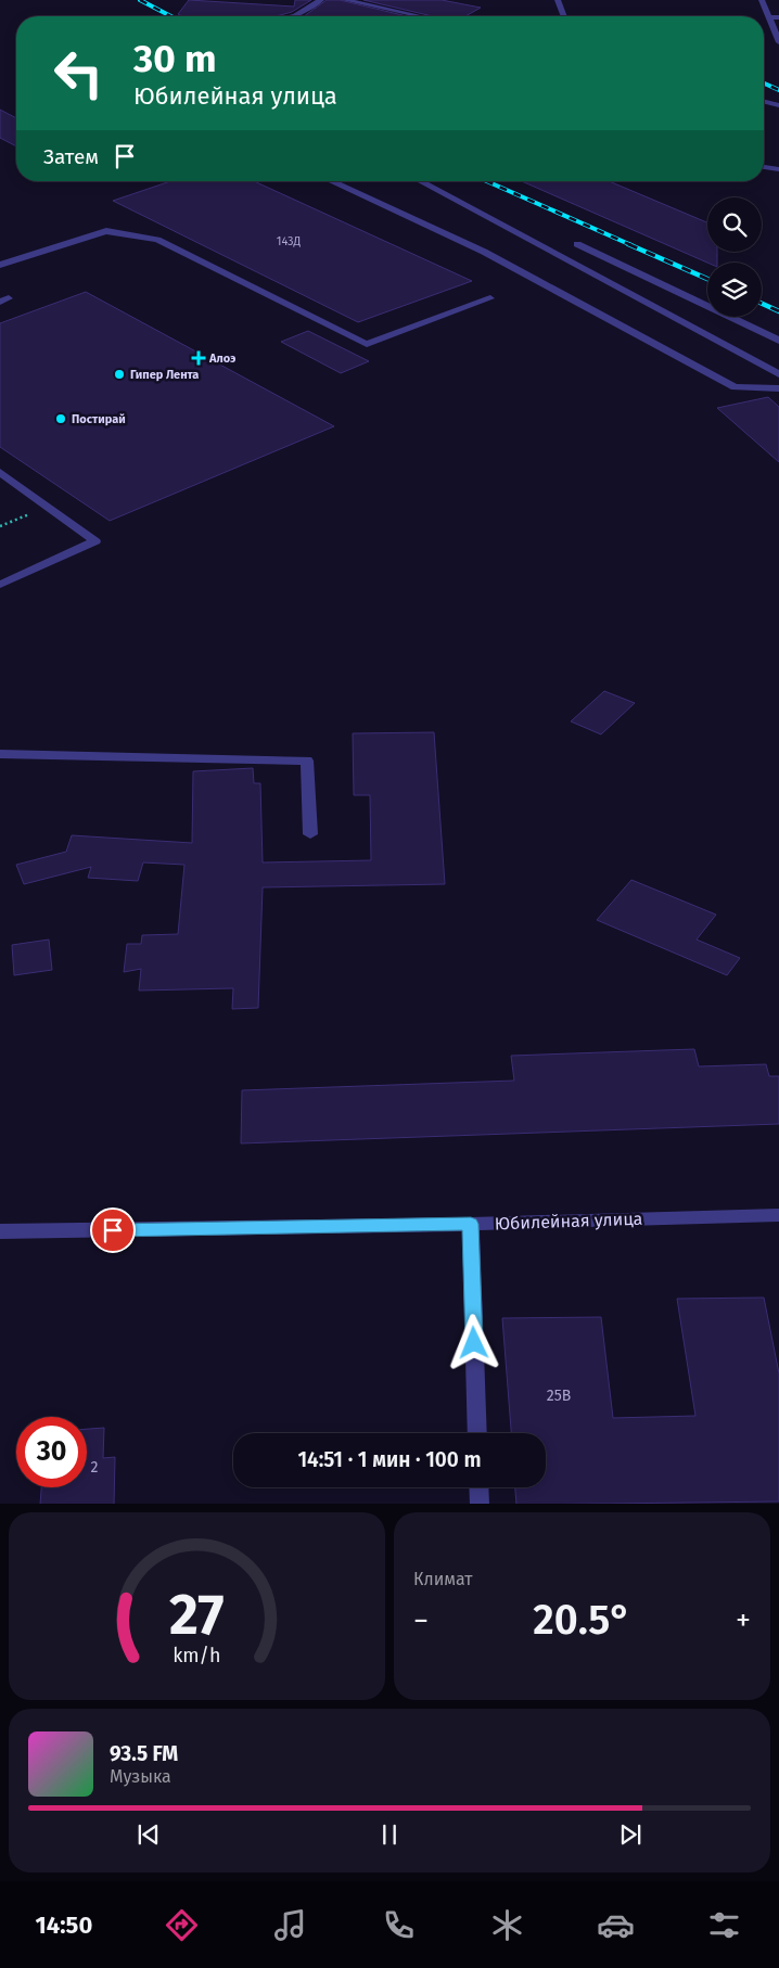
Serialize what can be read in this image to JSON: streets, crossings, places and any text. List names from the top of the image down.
{
  "streets": {
    "street": ["Юбилейная улица"]
  },
  "places": {
    "health": ["Алоэ"],
    "other": ["Гипер Лента", "Постирай"]
  },
  "house_numbers": ["143Д", "25В", "2"],
  "page": {
    "turn": ["30 m", "Юбилейная улица"],
    "then": "Затем",
    "limit": "30",
    "trip": "14:51 · 1 мин · 100 m",
    "tile": "Климат",
    "heat": ["−", "20.5°", "+"],
    "song": ["93.5 FM", "Музыка"],
    "tabs": "14:50",
    "gauge": ["27", "km/h"]
  }
}
